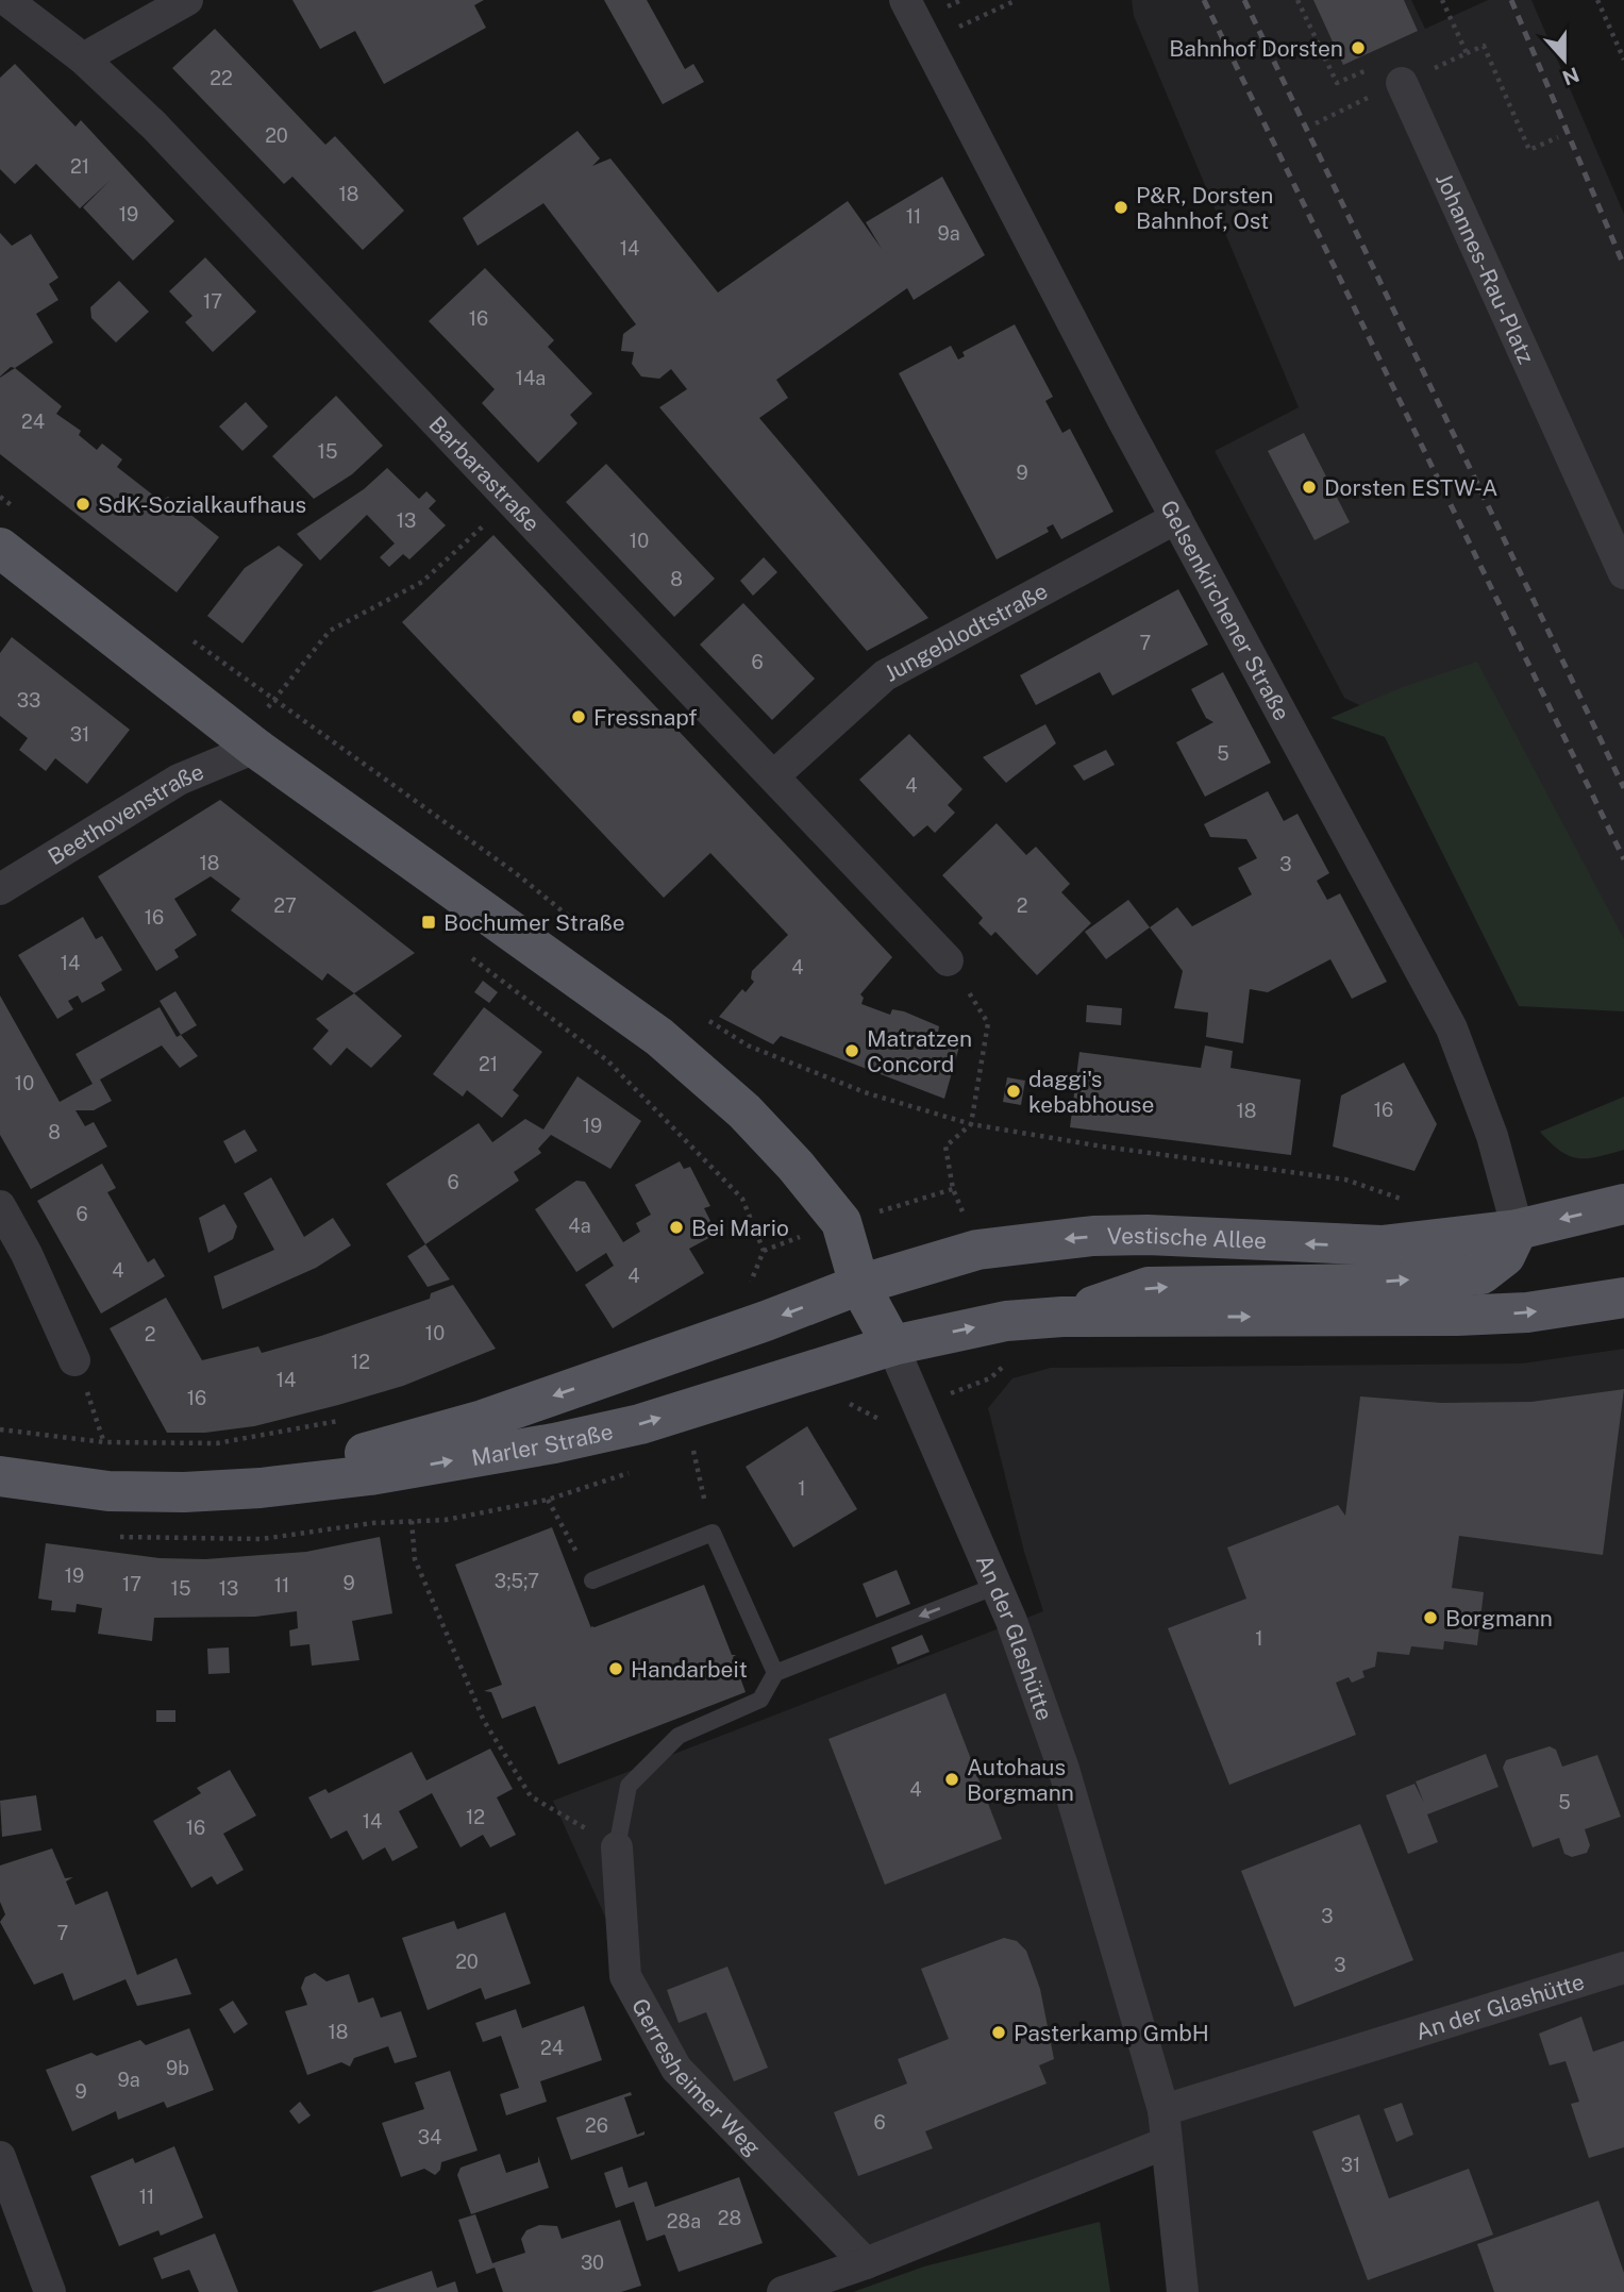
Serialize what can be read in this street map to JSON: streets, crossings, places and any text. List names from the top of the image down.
{
  "streets": {
    "main road": ["Vestische Allee", "Marler Straße"],
    "street": [
      "Johannes-Rau-Platz",
      "Barbarastraße",
      "Gelsenkirchener Straße",
      "Jungeblodtstraße",
      "Beethovenstraße",
      "An der Glashütte",
      "Gerresheimer Weg"
    ]
  },
  "crossings": [
    ["Barbarastraße", "Jungeblodtstraße"],
    ["Gelsenkirchener Straße", "Jungeblodtstraße"],
    ["Gelsenkirchener Straße", "Vestische Allee"],
    ["Vestische Allee", "Marler Straße"],
    ["Vestische Allee", "An der Glashütte"],
    ["Marler Straße", "An der Glashütte"]
  ],
  "places": {
    "other": [
      "Bahnhof Dorsten",
      "P&R, Dorsten Bahnhof, Ost",
      "Dorsten ESTW-A",
      "SdK-Sozialkaufhaus",
      "Fressnapf",
      "Matratzen Concord",
      "daggi's kebabhouse",
      "Bei Mario",
      "Borgmann",
      "Handarbeit",
      "Autohaus Borgmann",
      "Pasterkamp GmbH"
    ],
    "transit": ["Bochumer Straße"]
  },
  "house_numbers": [
    "22",
    "20",
    "21",
    "18",
    "19",
    "11",
    "9a",
    "14",
    "17",
    "16",
    "14a",
    "24",
    "15",
    "9",
    "13",
    "10",
    "8",
    "7",
    "6",
    "33",
    "31",
    "5",
    "4",
    "18",
    "3",
    "27",
    "2",
    "16",
    "14",
    "4",
    "21",
    "10",
    "16",
    "18",
    "19",
    "8",
    "6",
    "6",
    "4a",
    "4",
    "4",
    "10",
    "2",
    "12",
    "14",
    "16",
    "1",
    "19",
    "3;5;7",
    "9",
    "17",
    "11",
    "15",
    "13",
    "1",
    "4",
    "5",
    "12",
    "14",
    "16",
    "3",
    "7",
    "20",
    "3",
    "18",
    "24",
    "9b",
    "9a",
    "9",
    "6",
    "26",
    "34",
    "31",
    "11",
    "28",
    "28a",
    "30"
  ],
  "north": "bottom"
}
